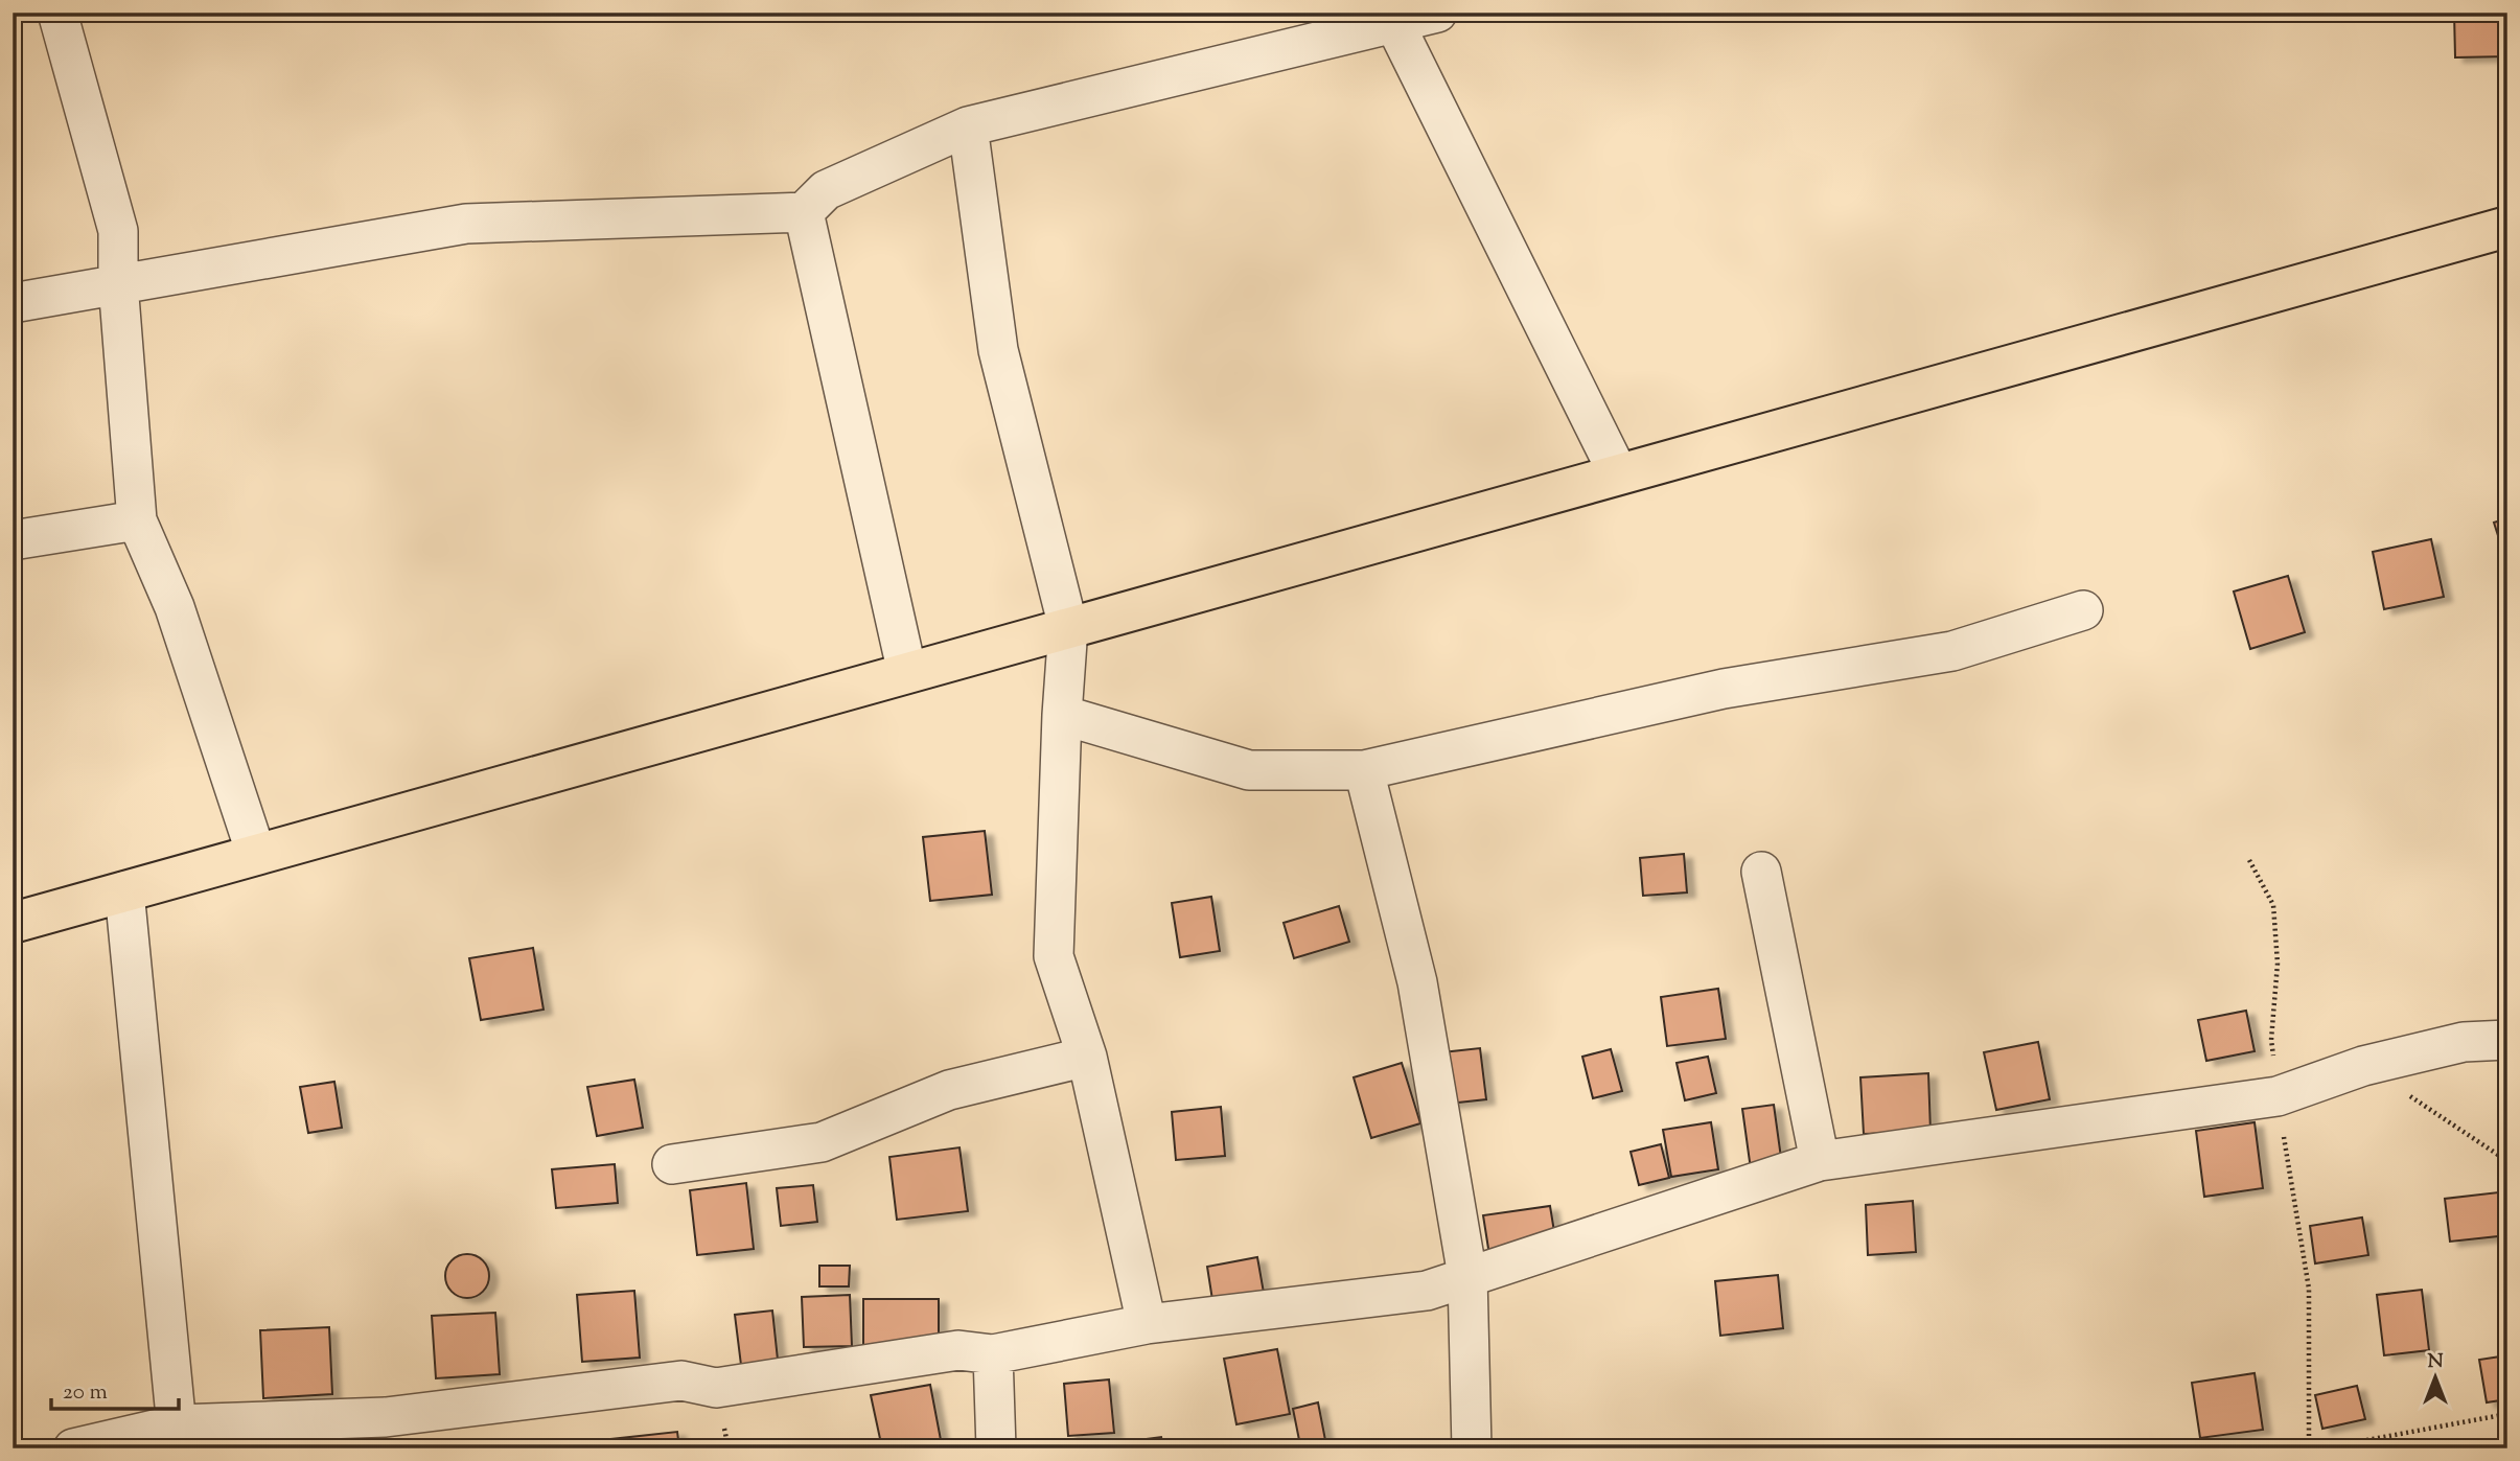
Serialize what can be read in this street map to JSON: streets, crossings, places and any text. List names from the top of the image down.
{
  "scale_bar": "20 m",
  "north": "top"
}
